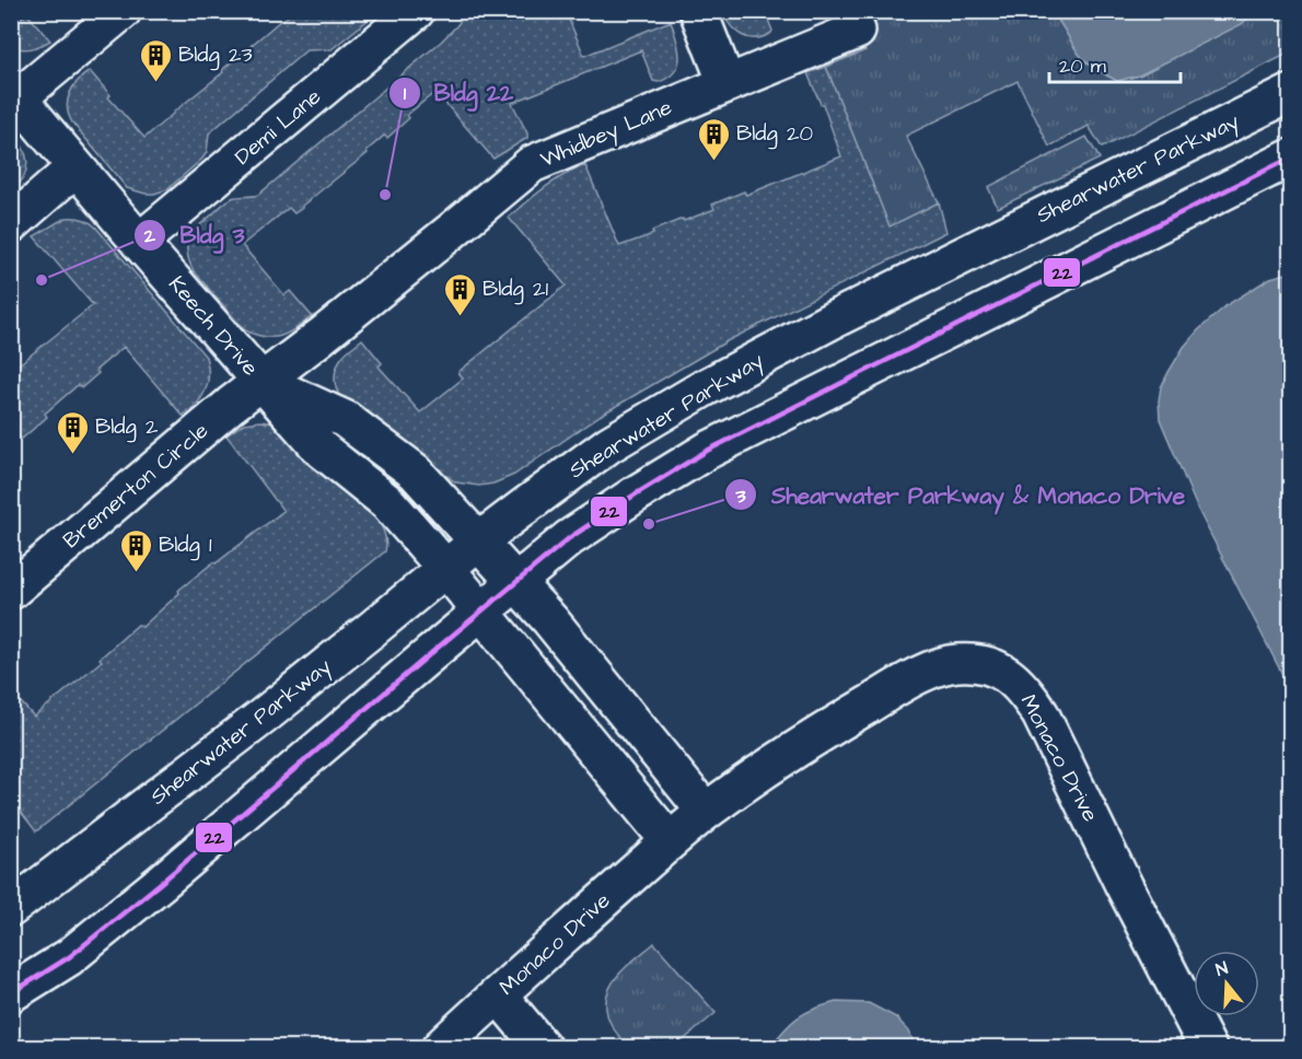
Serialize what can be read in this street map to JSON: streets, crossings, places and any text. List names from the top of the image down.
{
  "streets": {
    "street": [
      "Demi Lane",
      "Whidbey Lane",
      "Shearwater Parkway",
      "Keech Drive",
      "Bremerton Circle",
      "Monaco Drive"
    ]
  },
  "crossings": [
    ["Demi Lane", "Keech Drive"],
    ["Whidbey Lane", "Keech Drive"],
    ["Whidbey Lane", "Bremerton Circle"],
    ["Shearwater Parkway", "Keech Drive"],
    ["Keech Drive", "Bremerton Circle"]
  ],
  "places": {
    "building": [
      "Bldg 23",
      "Bldg 20",
      "Bldg 21",
      "Bldg 2",
      "Bldg 1"
    ],
    "other": ["Bldg 22", "Bldg 3", "Shearwater Parkway & Monaco Drive"]
  },
  "lines": ["transit line 22"],
  "scale_bar": "20 m",
  "north": "top"
}
